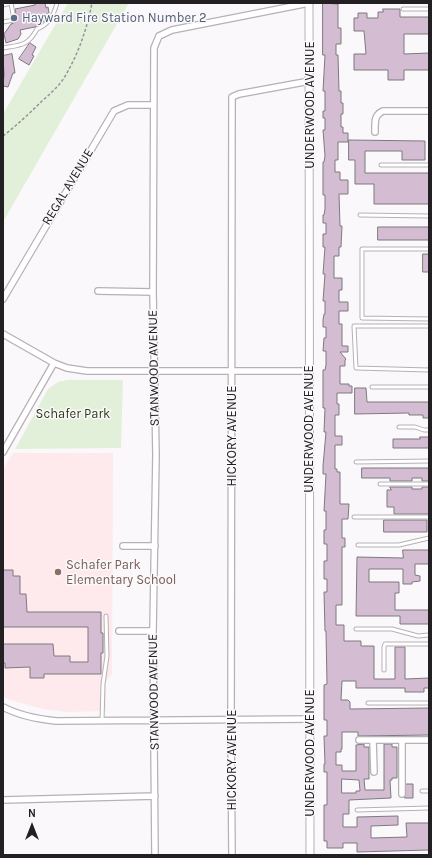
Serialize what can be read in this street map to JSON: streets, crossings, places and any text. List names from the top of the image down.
{
  "streets": {
    "street": [
      "UNDERWOOD AVENUE",
      "REGAL AVENUE",
      "STANWOOD AVENUE",
      "HICKORY AVENUE"
    ]
  },
  "crossings": [
    ["UNDERWOOD AVENUE", "STANWOOD AVENUE"],
    ["UNDERWOOD AVENUE", "HICKORY AVENUE"],
    ["REGAL AVENUE", "STANWOOD AVENUE"]
  ],
  "parks": ["Schafer Park"],
  "places": ["Hayward Fire Station Number 2", "Schafer Park Elementary School"],
  "north": "top"
}
